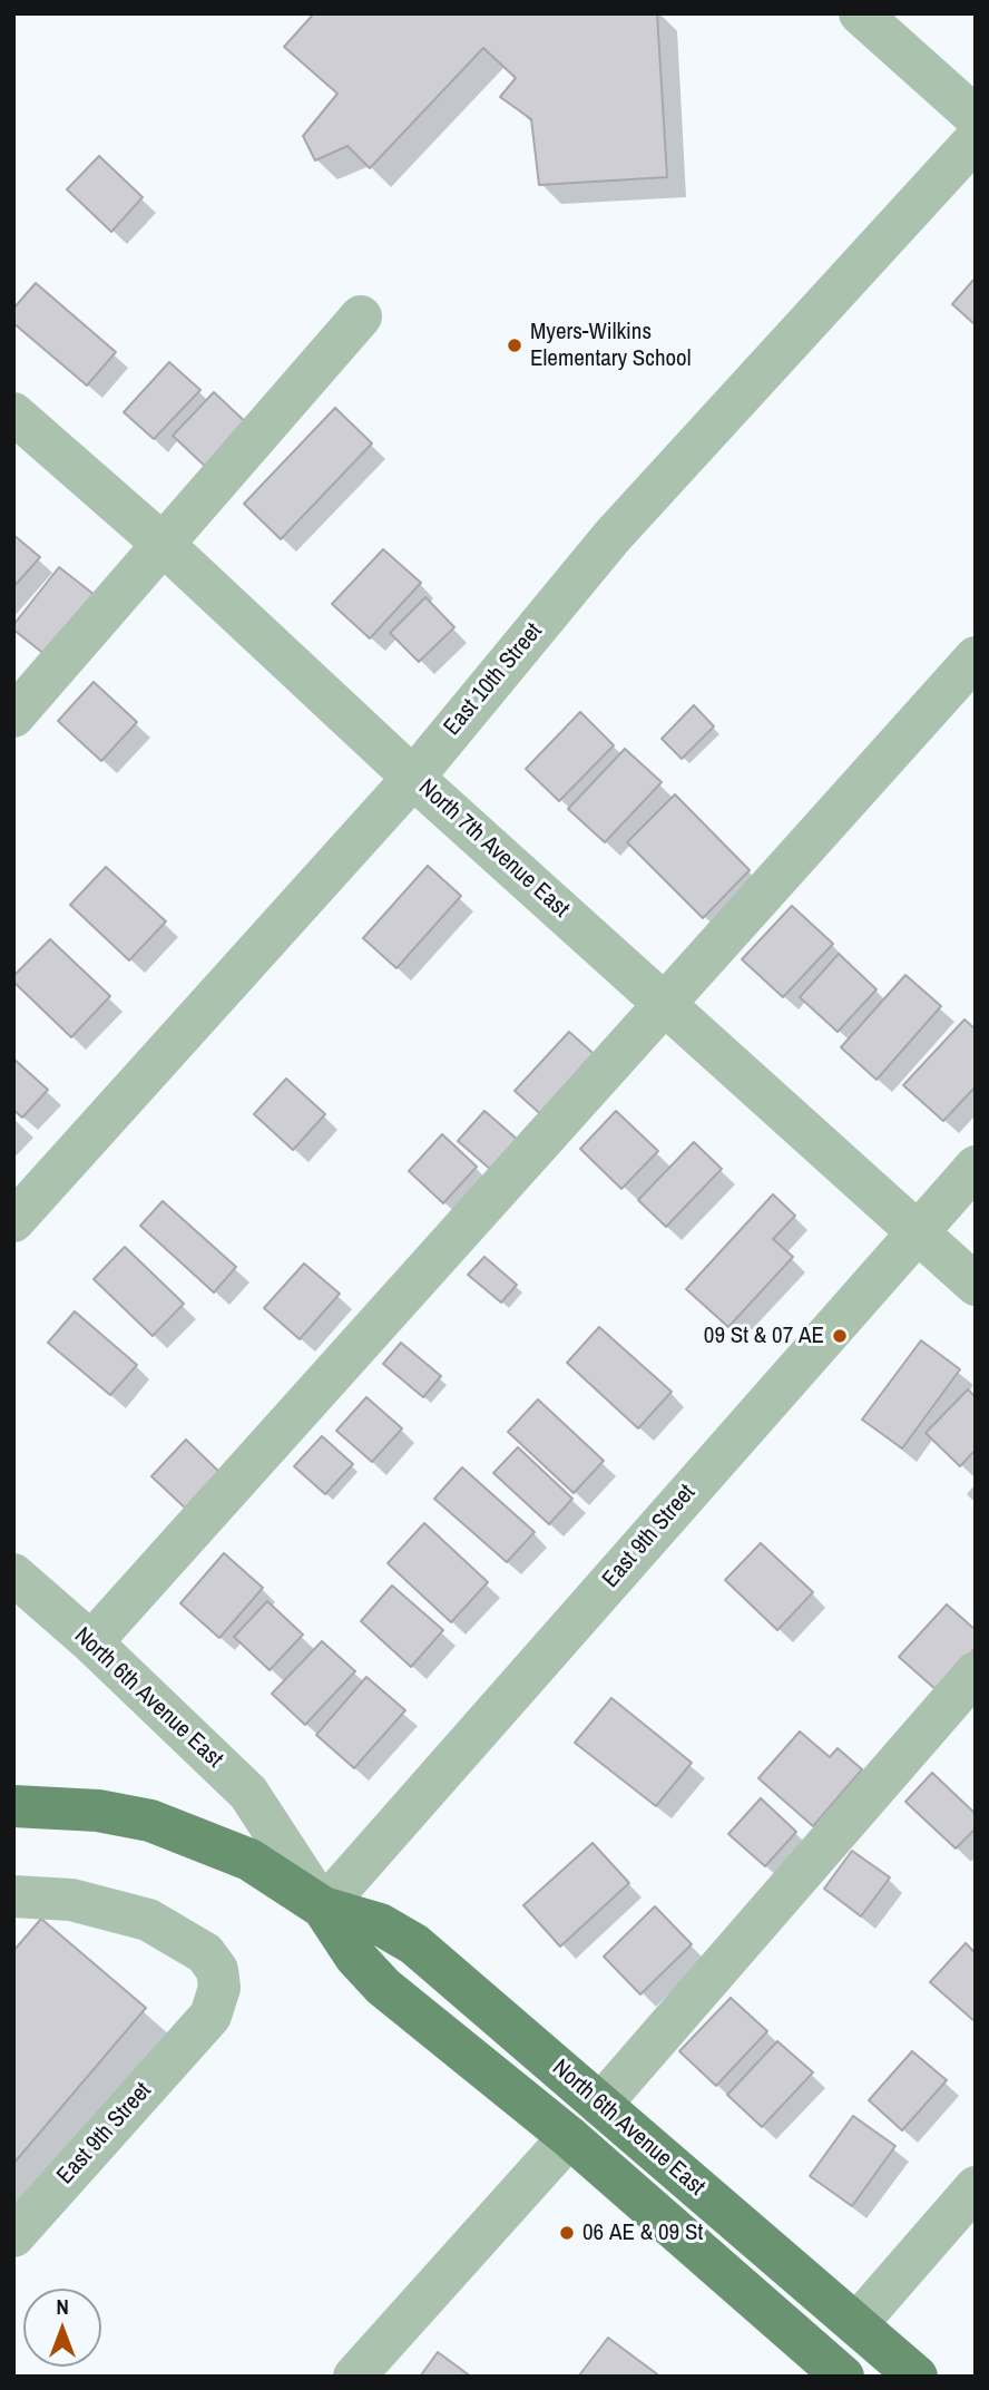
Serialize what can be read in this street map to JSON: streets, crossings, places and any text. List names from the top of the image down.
{
  "streets": {
    "main road": ["North 6th Avenue East"],
    "street": ["East 10th Street", "North 7th Avenue East", "East 9th Street"]
  },
  "crossings": [
    ["East 10th Street", "North 7th Avenue East"],
    ["North 7th Avenue East", "East 9th Street"],
    ["East 9th Street", "North 6th Avenue East"]
  ],
  "places": ["Myers-Wilkins Elementary School", "09 St & 07 AE", "06 AE & 09 St"],
  "north": "top"
}
